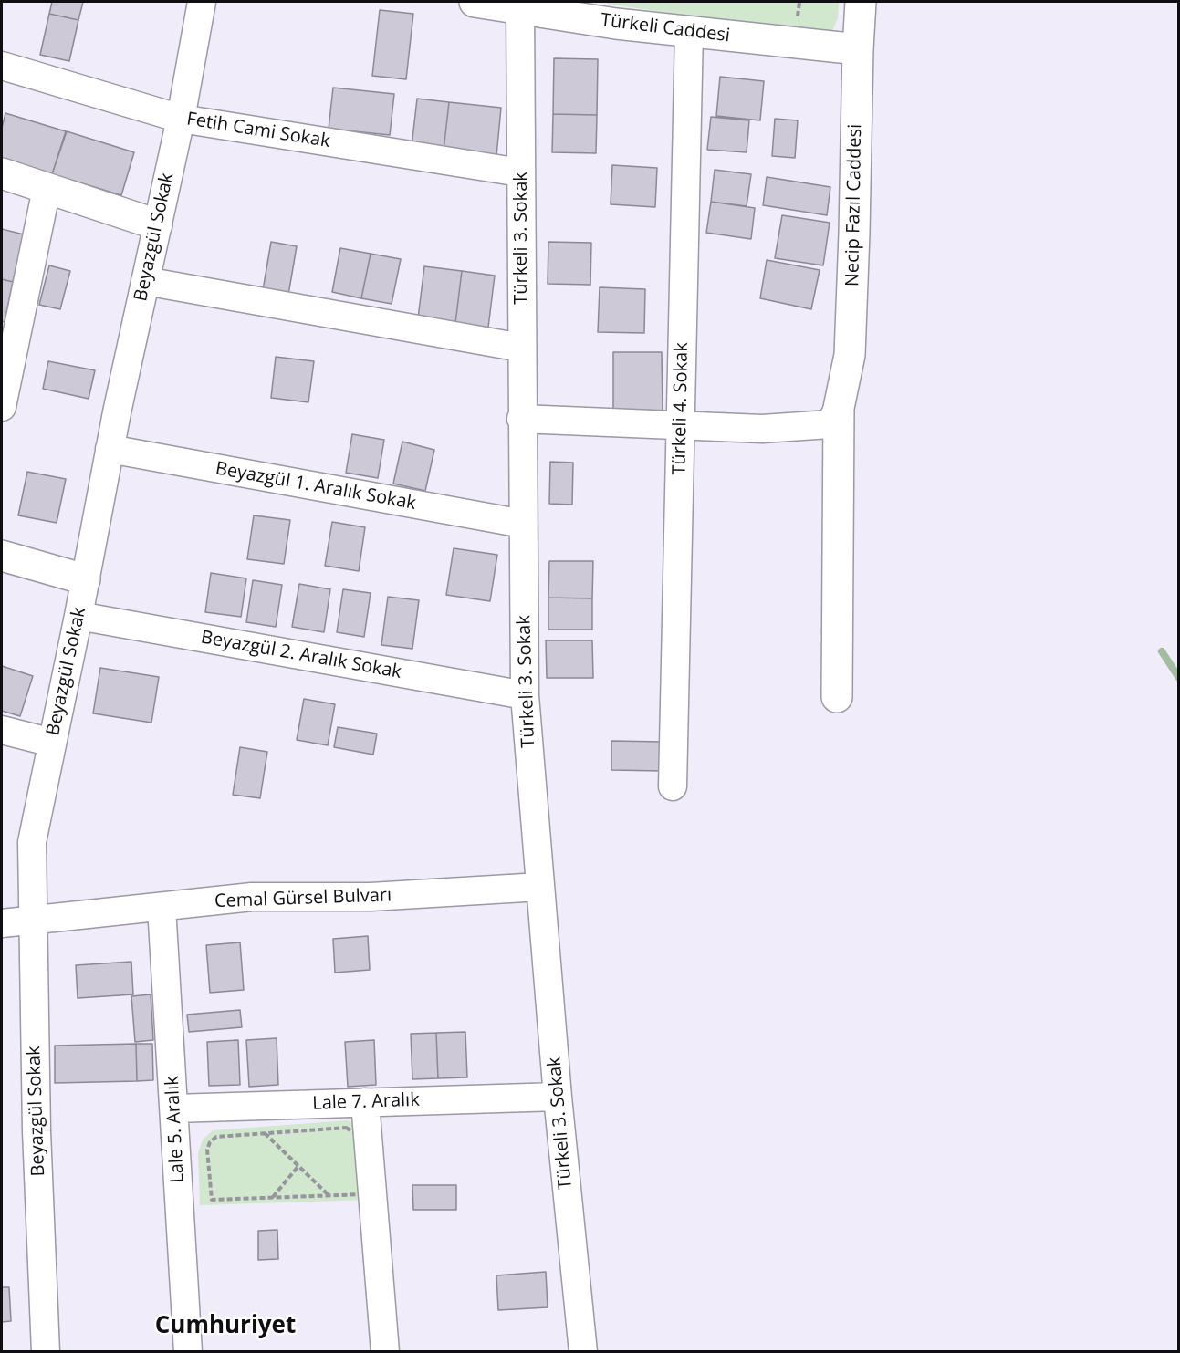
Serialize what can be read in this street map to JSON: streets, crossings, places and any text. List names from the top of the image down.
{
  "streets": {
    "street": [
      "Türkeli Caddesi",
      "Fetih Cami Sokak",
      "Necip Fazıl Caddesi",
      "Beyazgül Sokak",
      "Türkeli 3. Sokak",
      "Türkeli 4. Sokak",
      "Beyazgül 1. Aralık Sokak",
      "Beyazgül 2. Aralık Sokak",
      "Cemal Gürsel Bulvarı",
      "Lale 7. Aralık",
      "Lale 5. Aralık"
    ]
  },
  "crossings": [
    ["Türkeli Caddesi", "Necip Fazıl Caddesi"],
    ["Türkeli Caddesi", "Türkeli 3. Sokak"],
    ["Türkeli Caddesi", "Türkeli 4. Sokak"],
    ["Fetih Cami Sokak", "Beyazgül Sokak"],
    ["Fetih Cami Sokak", "Türkeli 3. Sokak"],
    ["Beyazgül Sokak", "Beyazgül 1. Aralık Sokak"],
    ["Beyazgül Sokak", "Beyazgül 2. Aralık Sokak"],
    ["Beyazgül Sokak", "Cemal Gürsel Bulvarı"],
    ["Türkeli 3. Sokak", "Beyazgül 1. Aralık Sokak"],
    ["Türkeli 3. Sokak", "Beyazgül 2. Aralık Sokak"],
    ["Türkeli 3. Sokak", "Cemal Gürsel Bulvarı"],
    ["Türkeli 3. Sokak", "Lale 7. Aralık"],
    ["Cemal Gürsel Bulvarı", "Lale 5. Aralık"],
    ["Lale 7. Aralık", "Lale 5. Aralık"]
  ],
  "districts": ["Cumhuriyet"]
}
